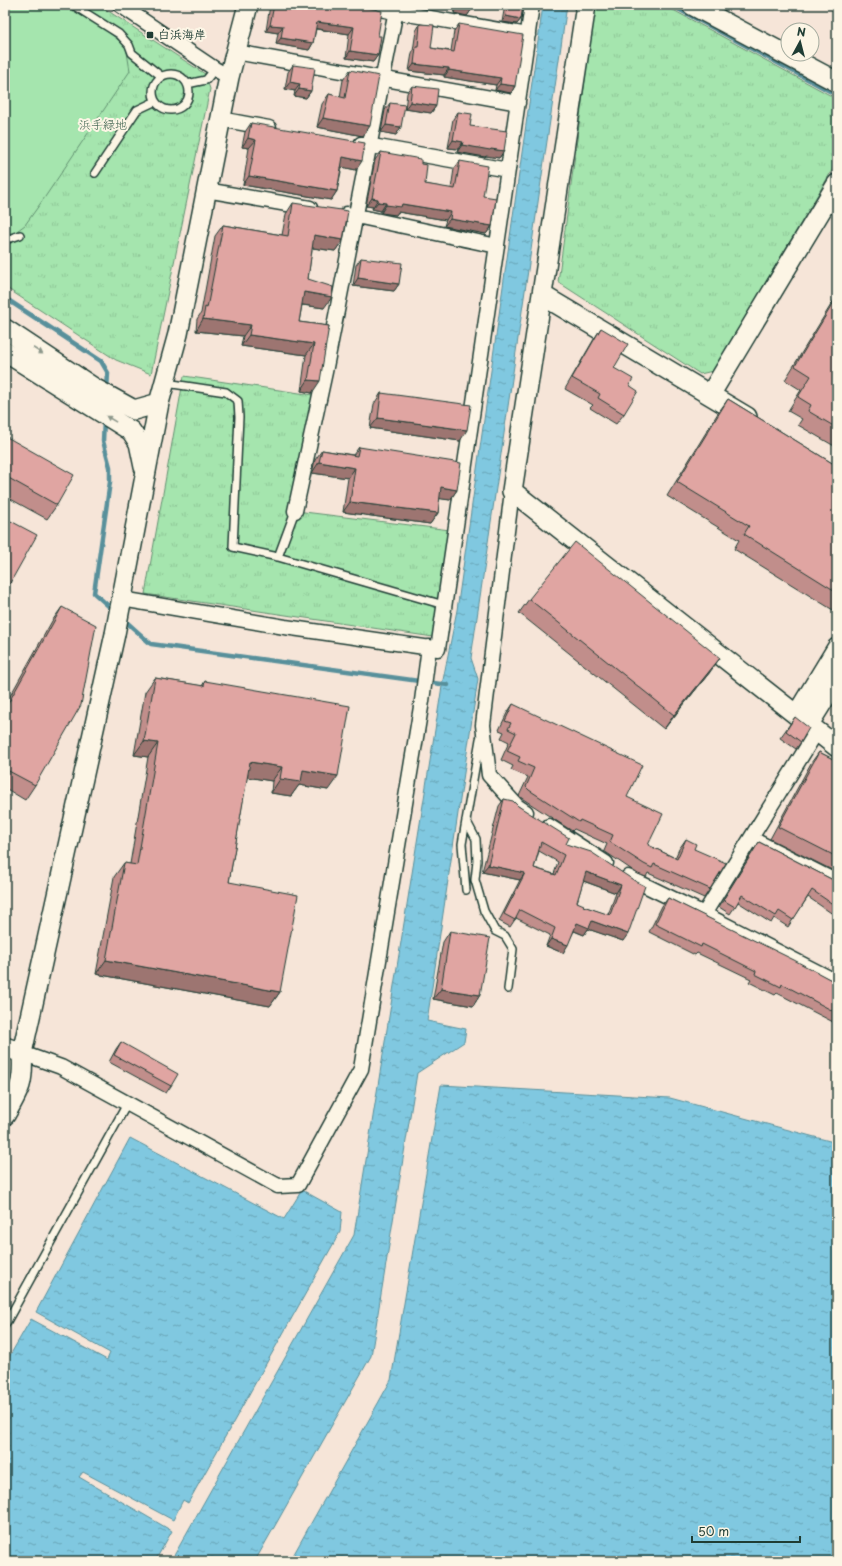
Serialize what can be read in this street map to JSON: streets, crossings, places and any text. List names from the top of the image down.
{
  "parks": ["浜手緑地"],
  "places": {
    "transit": ["白浜海岸"]
  },
  "scale_bar": "50 m",
  "north": "top"
}
